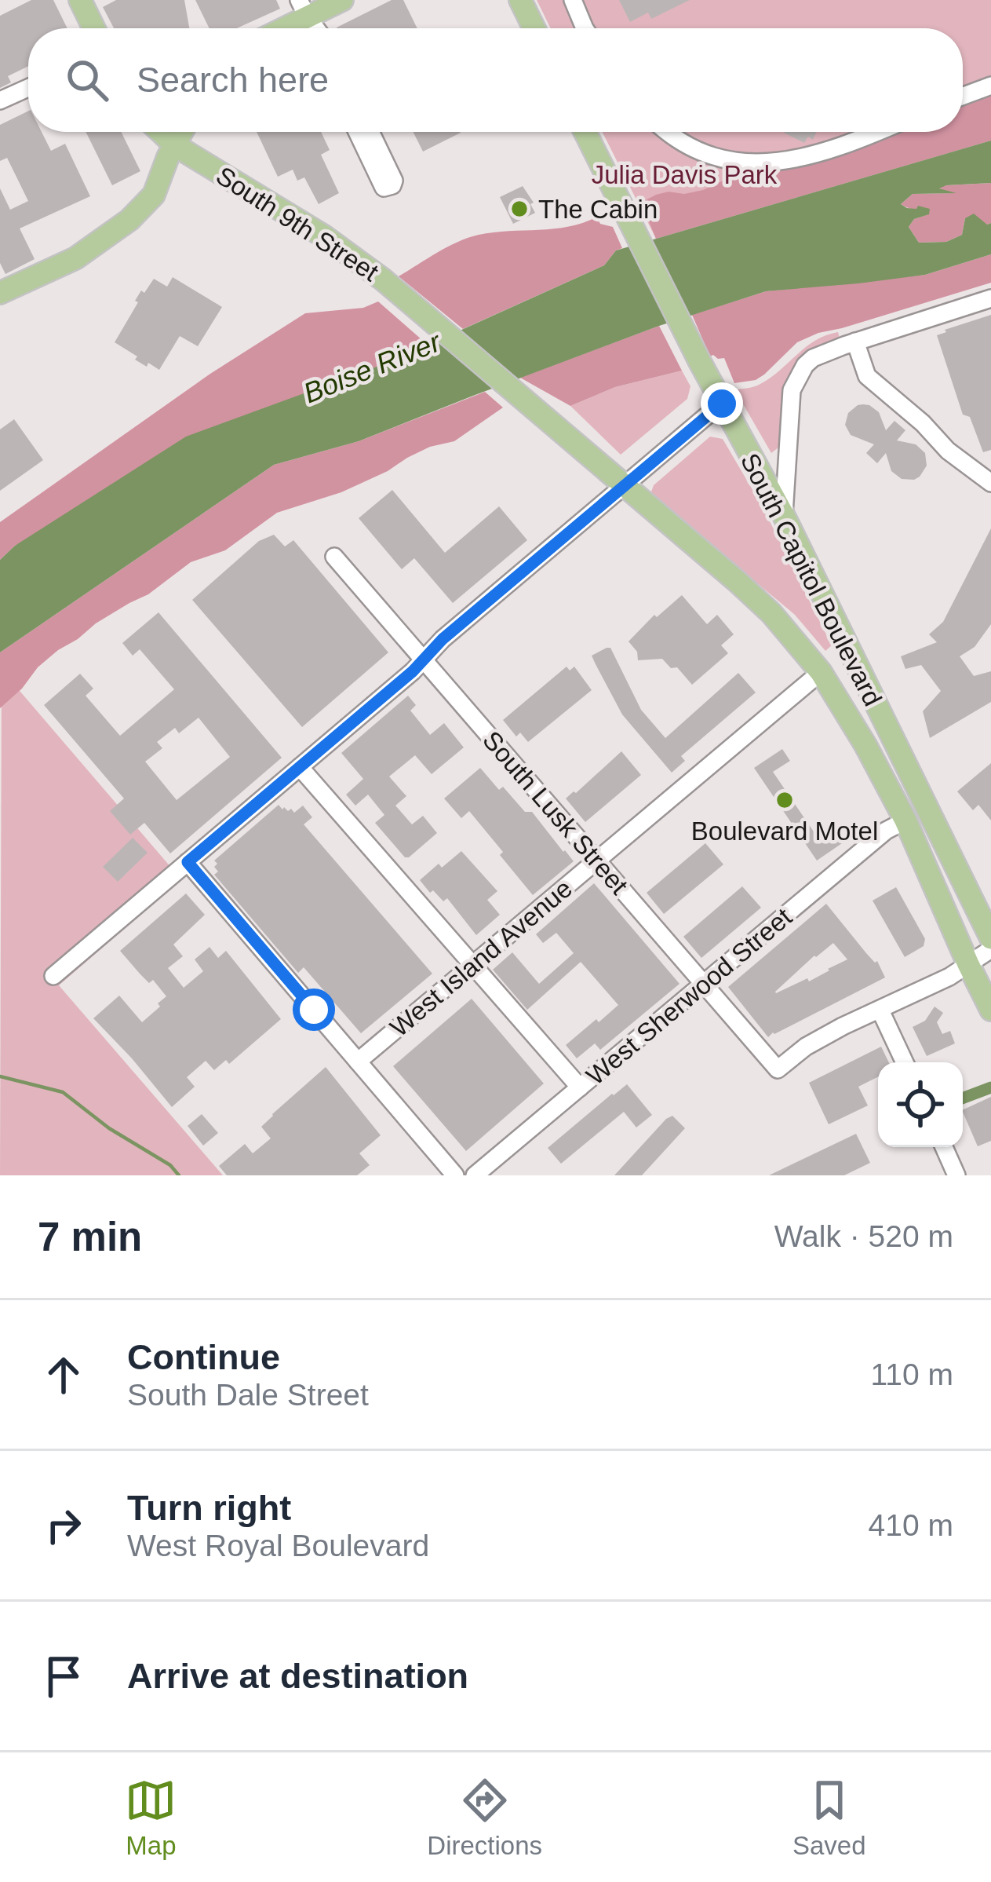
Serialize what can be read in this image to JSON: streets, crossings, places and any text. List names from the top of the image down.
{
  "streets": {
    "main road": ["South 9th Street", "South Capitol Boulevard"],
    "street": ["South Lusk Street", "West Island Avenue", "West Sherwood Street"]
  },
  "crossings": [
    ["South 9th Street", "South Capitol Boulevard"],
    ["South 9th Street", "West Island Avenue"],
    ["South Capitol Boulevard", "West Island Avenue"],
    ["South Capitol Boulevard", "West Sherwood Street"],
    ["South Lusk Street", "West Island Avenue"],
    ["South Lusk Street", "West Sherwood Street"]
  ],
  "water": ["Boise River"],
  "parks": ["Julia Davis Park"],
  "places": ["The Cabin", "Boulevard Motel"],
  "page": {
    "search": "Search here",
    "heading": ["7 min", "Walk · 520 m"],
    "list": [
      ["Continue", "South Dale Street", "110 m"],
      ["Turn right", "West Royal Boulevard", "410 m"],
      "Arrive at destination"
    ],
    "nav": ["Map", "Directions", "Saved"]
  }
}
